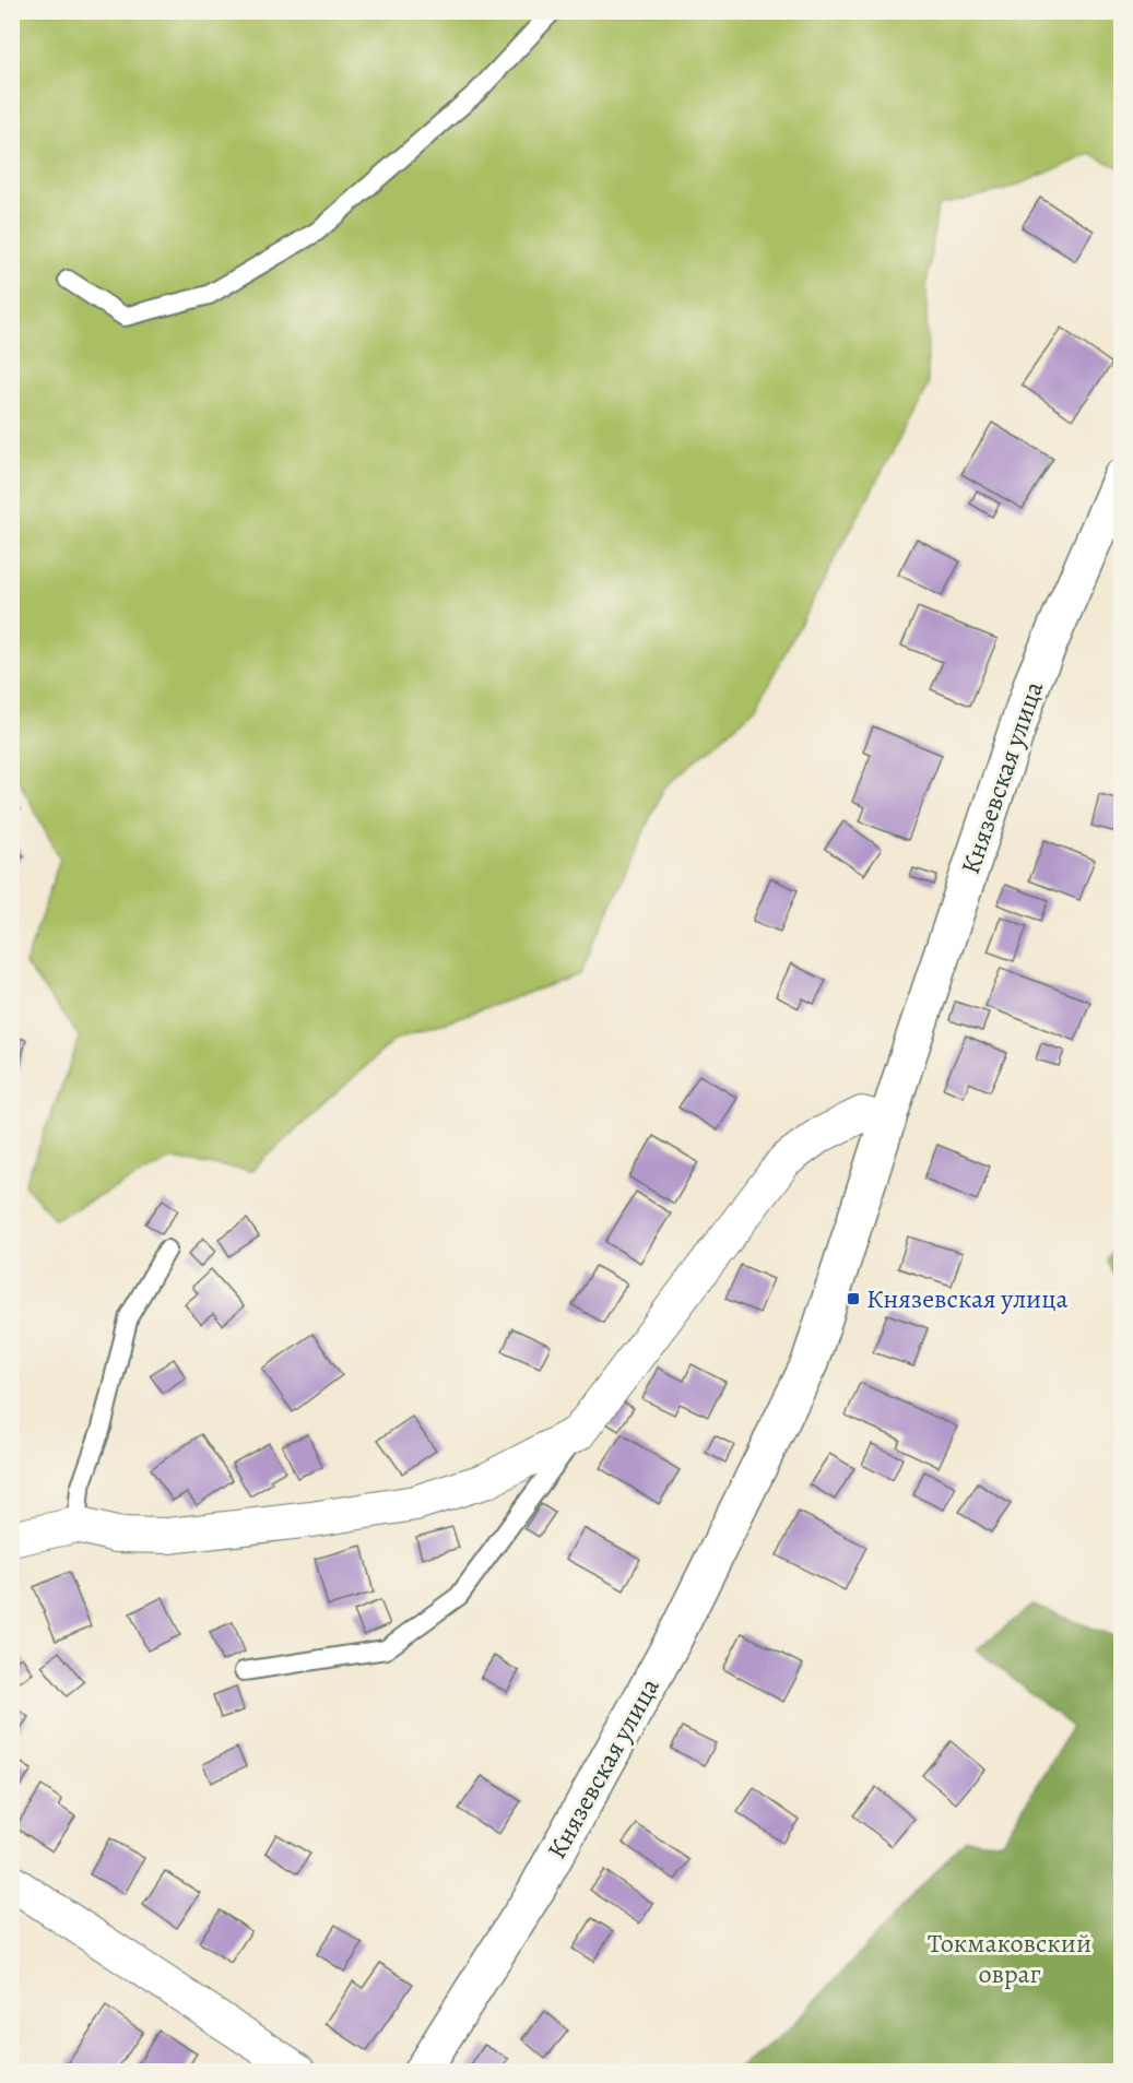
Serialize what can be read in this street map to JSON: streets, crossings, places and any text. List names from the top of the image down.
{
  "streets": {
    "street": ["Князевская улица"]
  },
  "parks": ["Токмаковский овраг"],
  "places": {
    "transit": ["Князевская улица"]
  }
}
